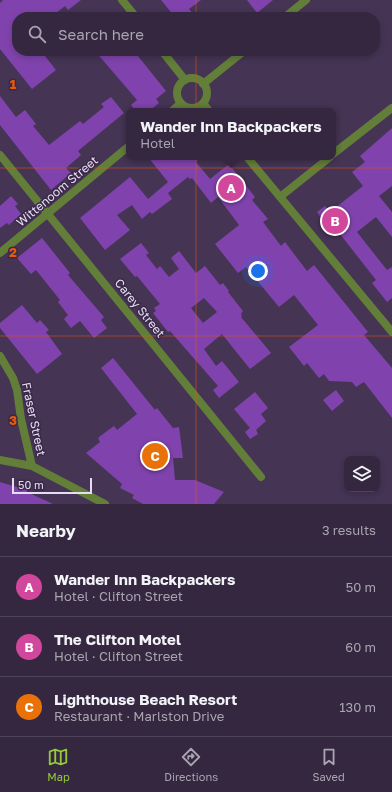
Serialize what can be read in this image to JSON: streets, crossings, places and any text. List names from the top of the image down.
{
  "streets": {
    "street": ["Wittenoom Street", "Carey Street", "Fraser Street"]
  },
  "crossings": [
    ["Wittenoom Street", "Carey Street"]
  ],
  "scale_bar": "50 m",
  "page": {
    "search": "Search here",
    "popup": ["Wander Inn Backpackers", "Hotel"],
    "pins": ["A", "B", "C"],
    "scale": "50 m",
    "heading": ["Nearby", "3 results"],
    "list": [
      {
        "mark": "A",
        "name": "Wander Inn Backpackers",
        "note": "Hotel · Clifton Street",
        "value": "50 m"
      },
      {
        "mark": "B",
        "name": "The Clifton Motel",
        "note": "Hotel · Clifton Street",
        "value": "60 m"
      },
      {
        "mark": "C",
        "name": "Lighthouse Beach Resort",
        "note": "Restaurant · Marlston Drive",
        "value": "130 m"
      }
    ],
    "nav": ["Map", "Directions", "Saved"]
  },
  "grid": {
    "rows": ["1", "2", "3"]
  }
}
